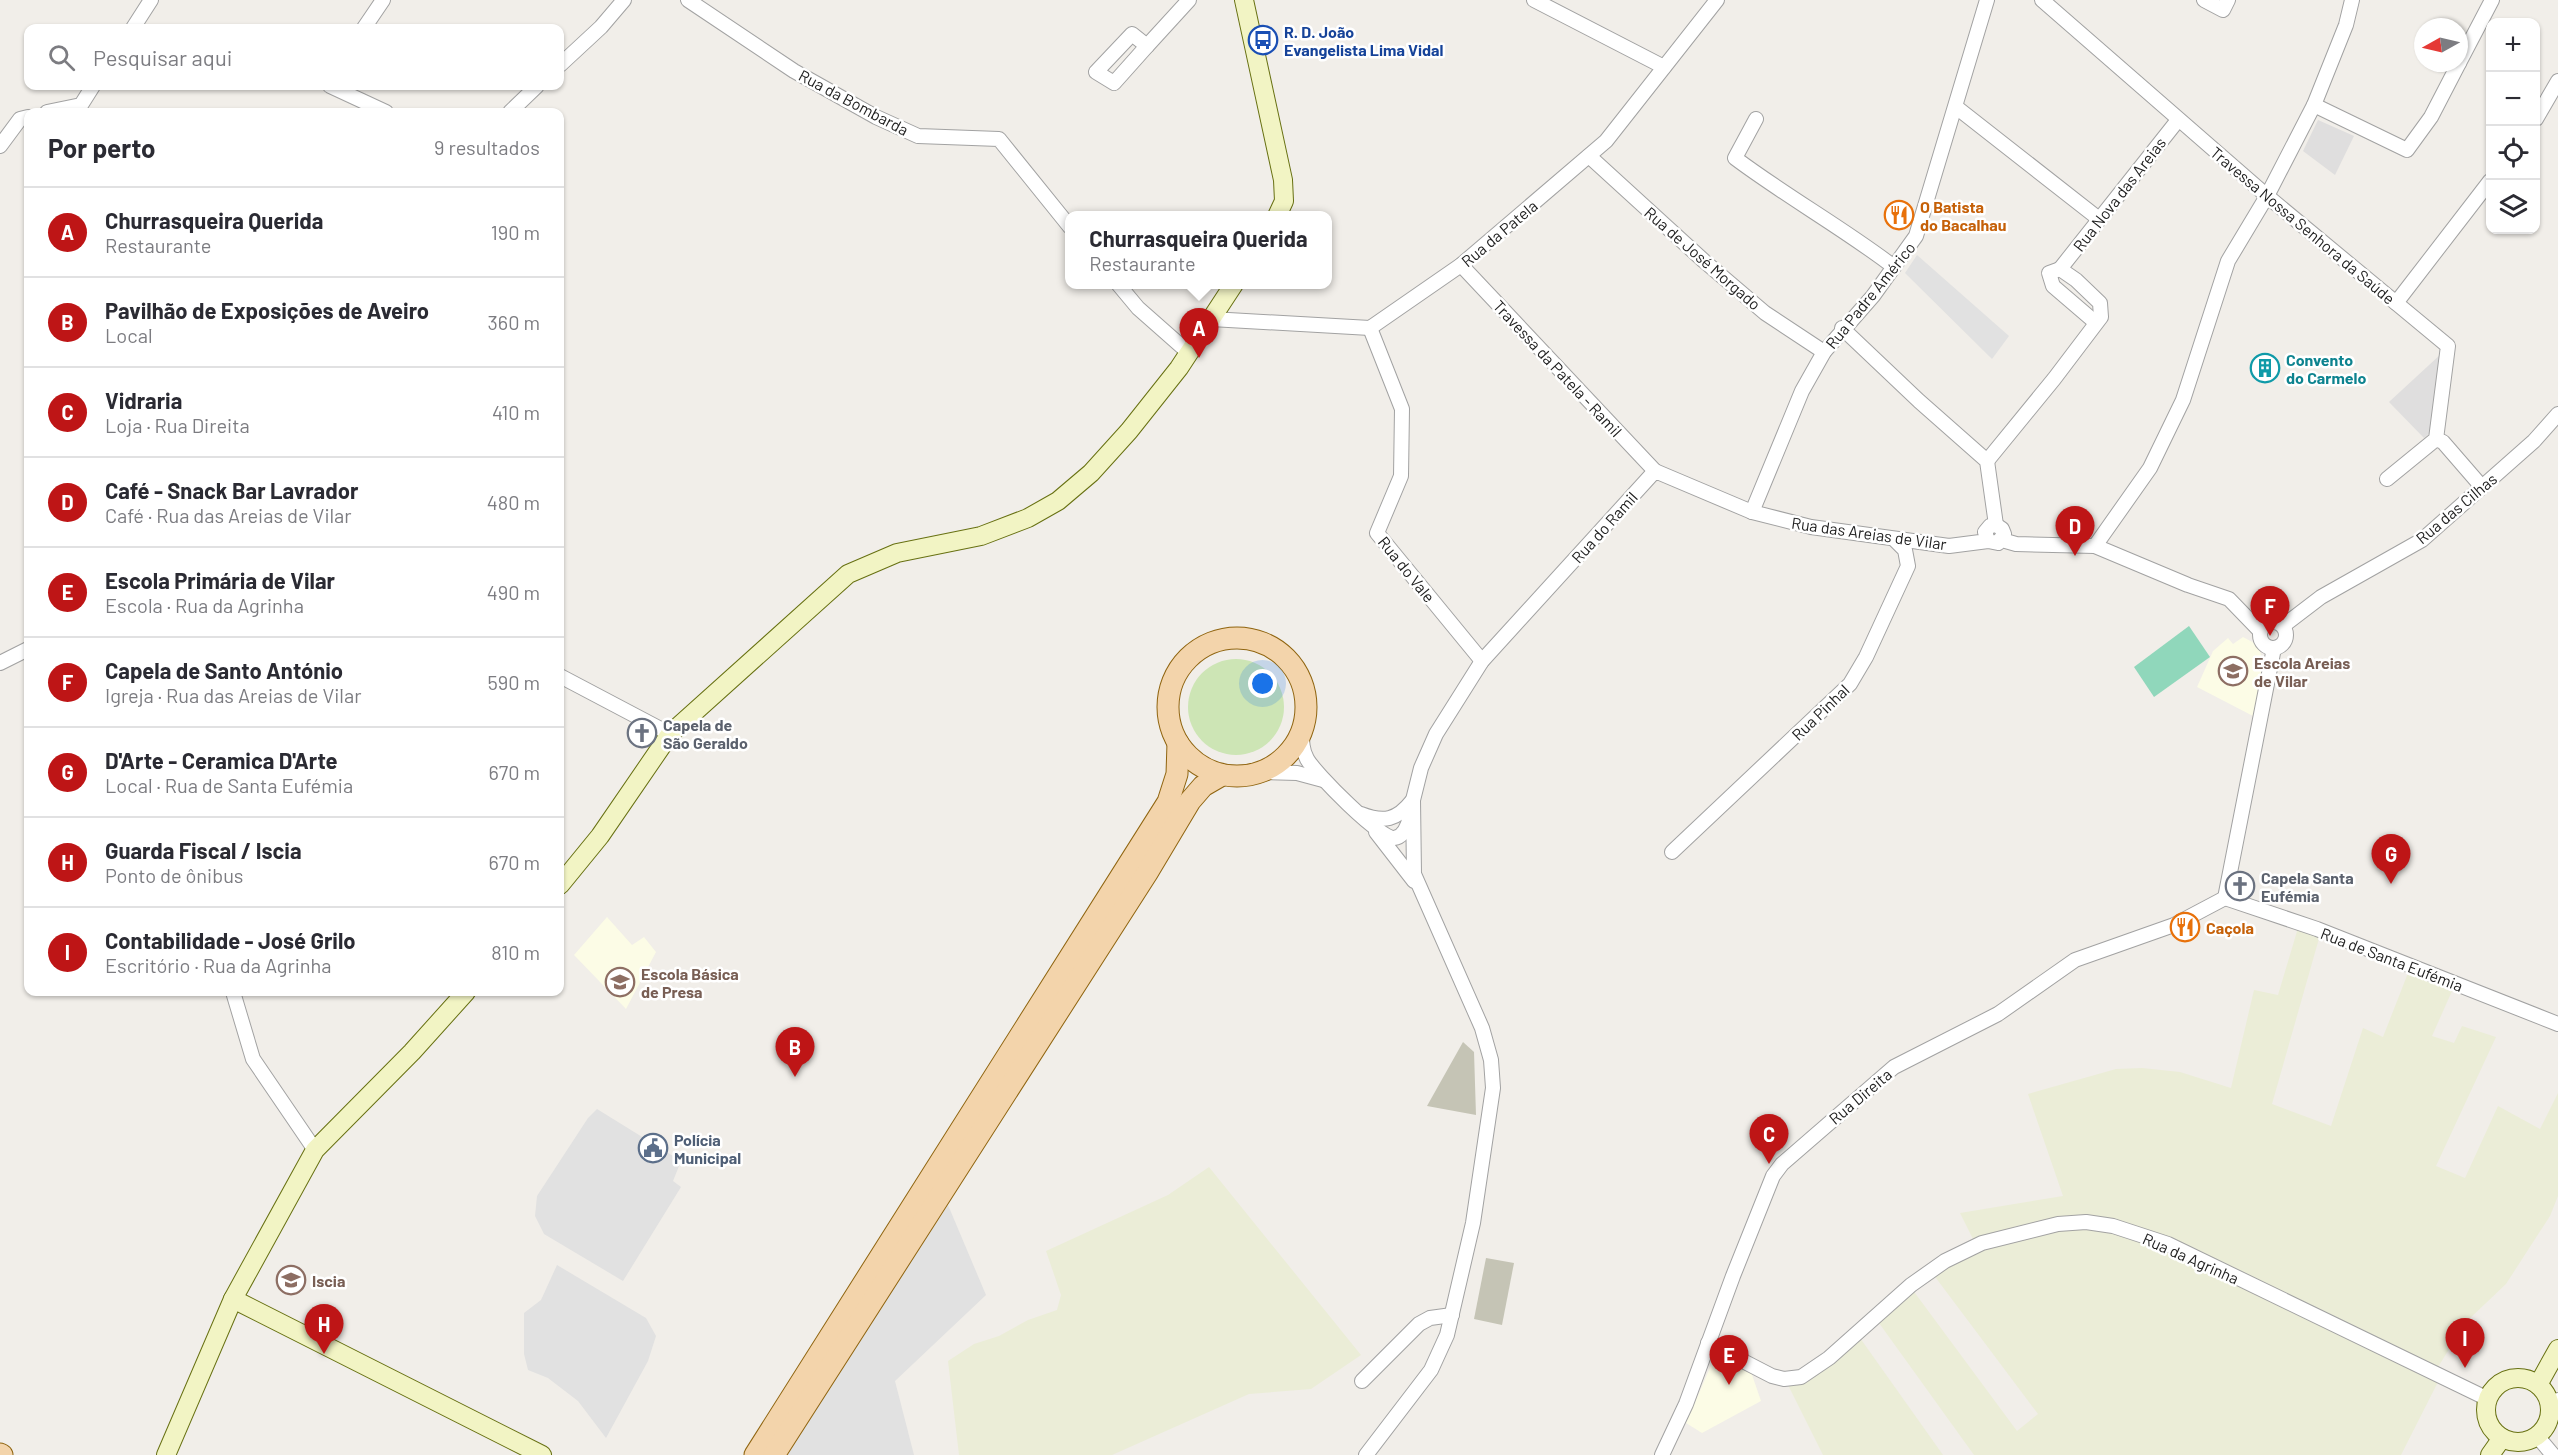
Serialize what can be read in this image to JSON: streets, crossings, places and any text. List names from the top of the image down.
{
  "streets": {
    "street": [
      "Rua da Bombarda",
      "Rua Nova das Areias",
      "Travessa Nossa Senhora da Saúde",
      "Rua da Patela",
      "Rua de José Morgado",
      "Rua Padre Américo",
      "Travessa da Patela - Ramil",
      "Rua das Cilhas",
      "Rua do Ramil",
      "Rua das Areias de Vilar",
      "Rua do Vale",
      "Rua Pinhal",
      "Rua de Santa Eufémia",
      "Rua Direita",
      "Rua da Agrinha"
    ]
  },
  "crossings": [
    ["Rua Nova das Areias", "Travessa Nossa Senhora da Saúde"],
    ["Rua da Patela", "Rua de José Morgado"],
    ["Rua da Patela", "Travessa da Patela - Ramil"],
    ["Rua da Patela", "Rua do Vale"],
    ["Rua de José Morgado", "Rua Padre Américo"],
    ["Rua Padre Américo", "Rua das Areias de Vilar"],
    ["Travessa da Patela - Ramil", "Rua do Ramil"],
    ["Rua das Cilhas", "Rua das Areias de Vilar"],
    ["Rua do Ramil", "Rua do Vale"],
    ["Rua das Areias de Vilar", "Rua Pinhal"],
    ["Rua de Santa Eufémia", "Rua Direita"],
    ["Rua Direita", "Rua da Agrinha"]
  ],
  "places": {
    "bus stop": ["R. D. João Evangelista Lima Vidal"],
    "restaurant": ["O Batista do Bacalhau", "Caçola"],
    "building": ["Convento do Carmelo"],
    "school or university": ["Escola Areias de Vilar", "Escola Básica de Presa", "Iscia"],
    "church": ["Capela de São Geraldo", "Capela Santa Eufémia"],
    "public building": ["Polícia Municipal"]
  },
  "north": "left",
  "page": {
    "map_buttons": ["+", "−"],
    "search": "Pesquisar aqui",
    "heading": ["Por perto", "9 resultados"],
    "list": [
      {
        "mark": "A",
        "name": "Churrasqueira Querida",
        "note": "Restaurante",
        "value": "190 m"
      },
      {
        "mark": "B",
        "name": "Pavilhão de Exposições de Aveiro",
        "note": "Local",
        "value": "360 m"
      },
      {
        "mark": "C",
        "name": "Vidraria",
        "note": "Loja · Rua Direita",
        "value": "410 m"
      },
      {
        "mark": "D",
        "name": "Café - Snack Bar Lavrador",
        "note": "Café · Rua das Areias de Vilar",
        "value": "480 m"
      },
      {
        "mark": "E",
        "name": "Escola Primária de Vilar",
        "note": "Escola · Rua da Agrinha",
        "value": "490 m"
      },
      {
        "mark": "F",
        "name": "Capela de Santo António",
        "note": "Igreja · Rua das Areias de Vilar",
        "value": "590 m"
      },
      {
        "mark": "G",
        "name": "D'Arte - Ceramica D'Arte",
        "note": "Local · Rua de Santa Eufémia",
        "value": "670 m"
      },
      {
        "mark": "H",
        "name": "Guarda Fiscal / Iscia",
        "note": "Ponto de ônibus",
        "value": "670 m"
      },
      {
        "mark": "I",
        "name": "Contabilidade - José Grilo",
        "note": "Escritório · Rua da Agrinha",
        "value": "810 m"
      }
    ],
    "popup": ["Churrasqueira Querida", "Restaurante"],
    "pins": [
      "A",
      "D",
      "F",
      "G",
      "B",
      "C",
      "H",
      "I",
      "E"
    ]
  }
}
